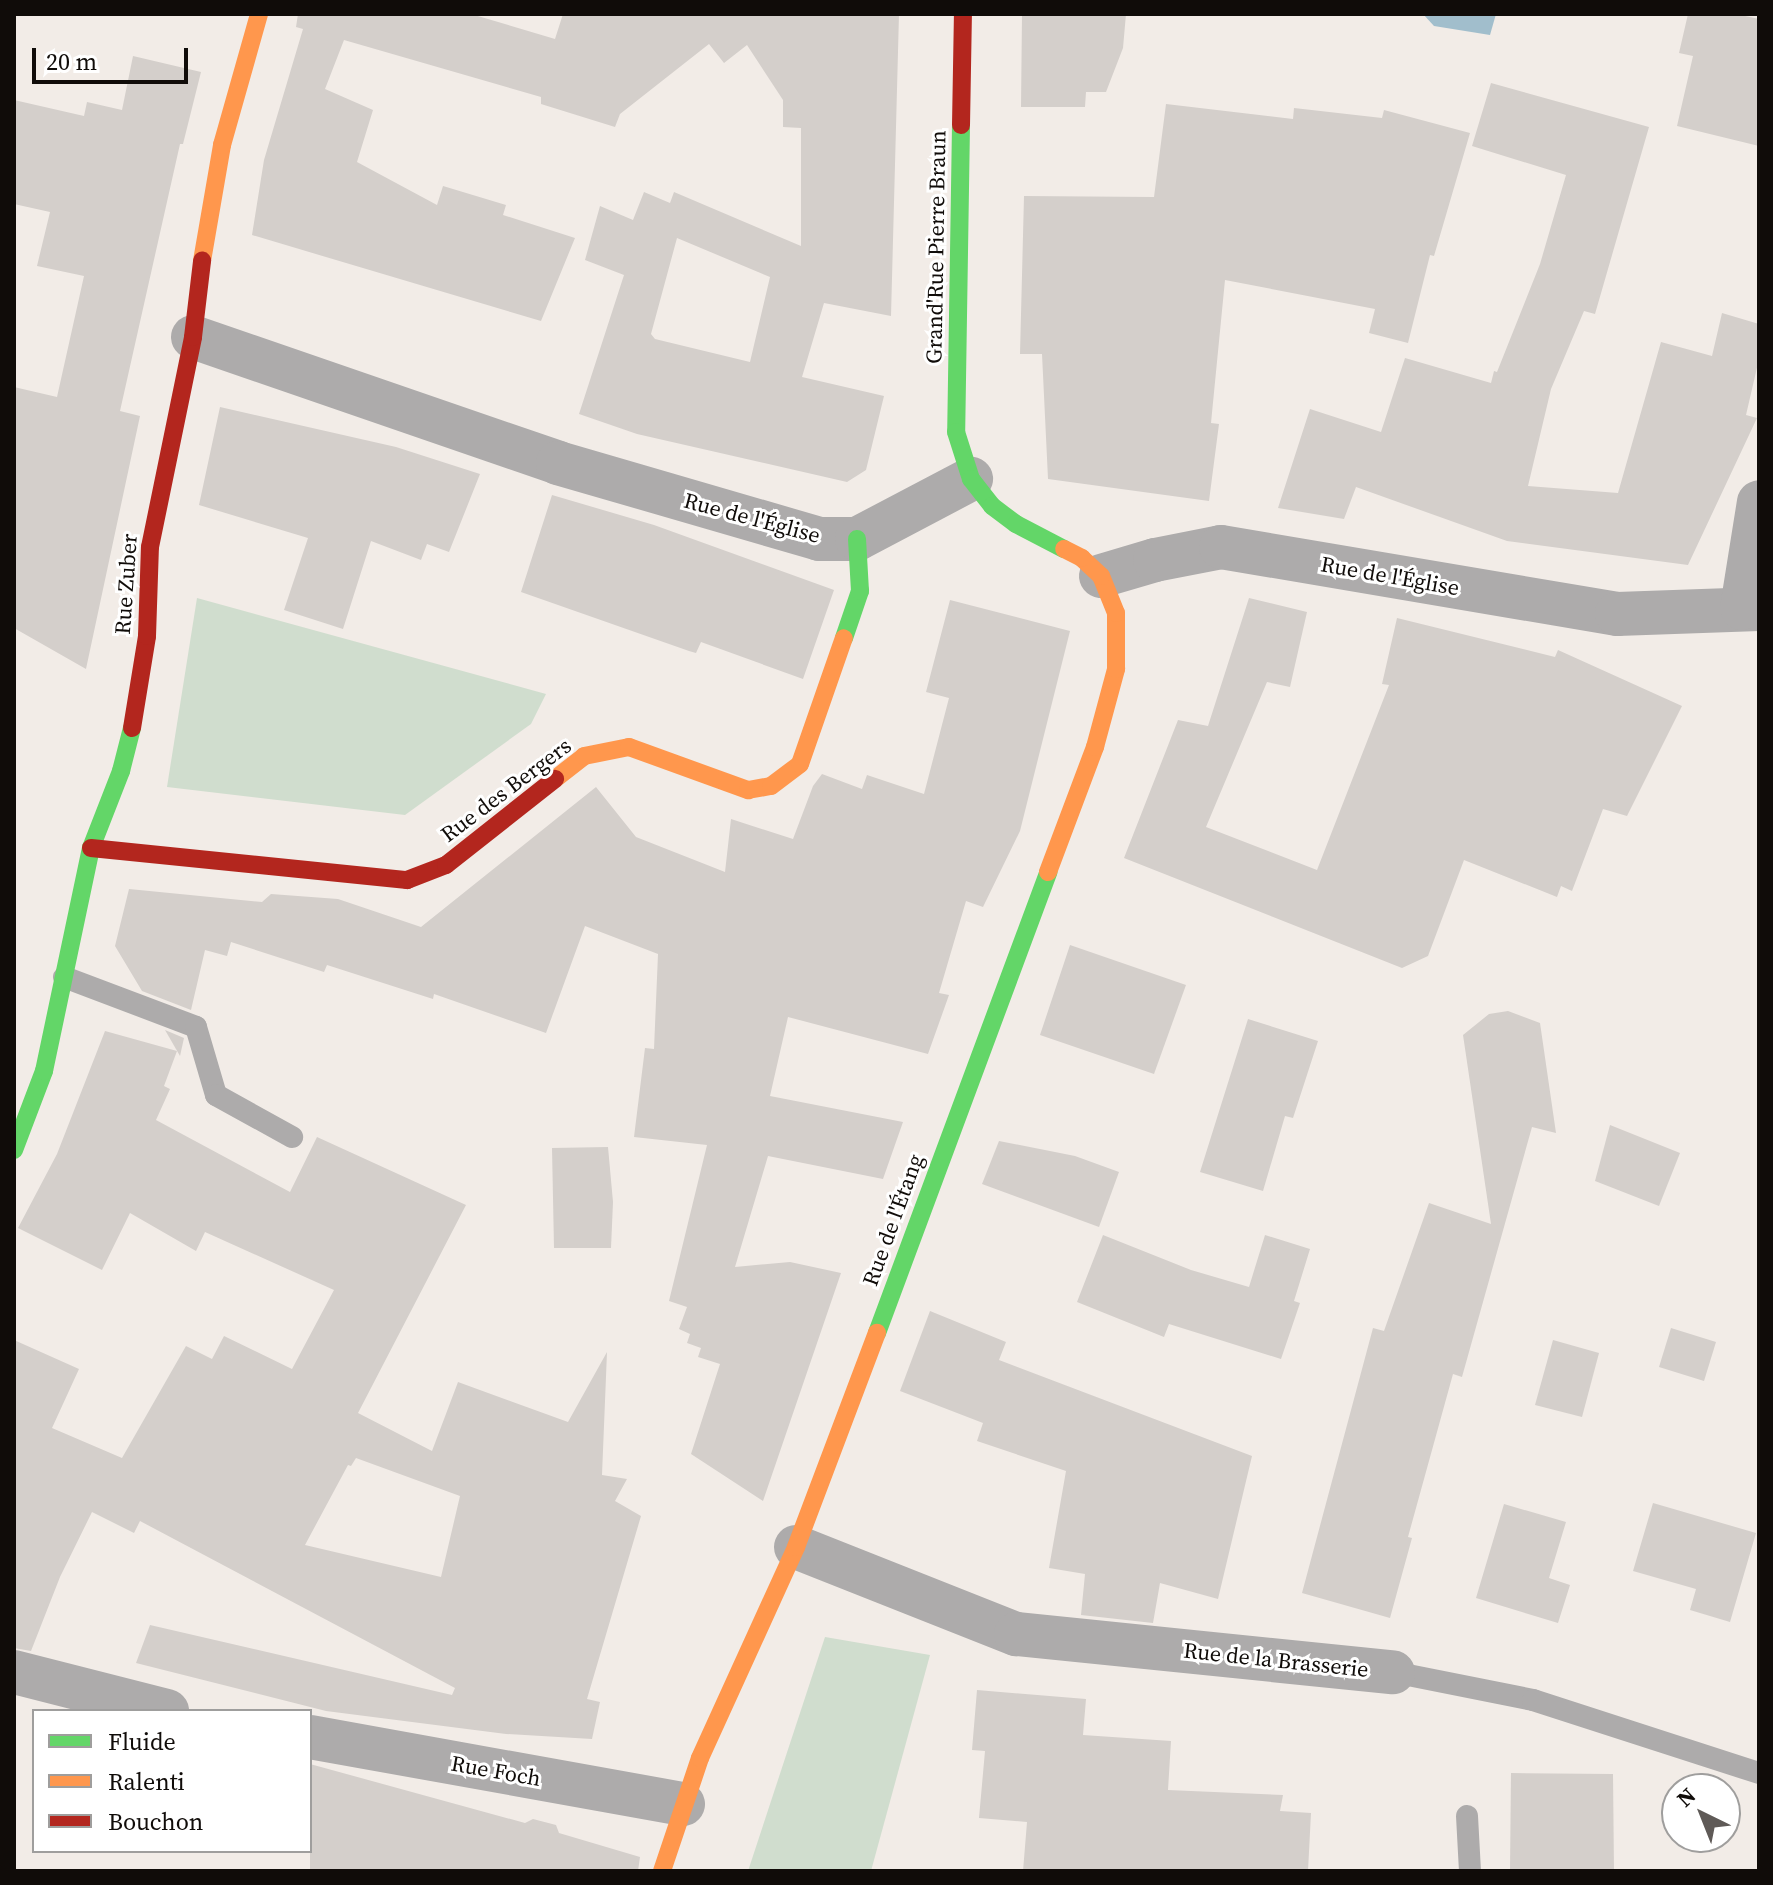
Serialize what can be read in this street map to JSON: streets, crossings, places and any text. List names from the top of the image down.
{
  "streets": {
    "street": [
      "Grand'Rue Pierre Braun",
      "Rue de l'Église",
      "Rue Zuber",
      "Rue des Bergers",
      "Rue de l'Étang",
      "Rue de la Brasserie",
      "Rue Foch"
    ]
  },
  "crossings": [
    ["Grand'Rue Pierre Braun", "Rue de l'Église"],
    ["Rue de l'Église", "Rue Zuber"],
    ["Rue de l'Église", "Rue des Bergers"],
    ["Rue de l'Église", "Rue de l'Étang"],
    ["Rue Zuber", "Rue des Bergers"],
    ["Rue de l'Étang", "Rue de la Brasserie"],
    ["Rue de l'Étang", "Rue Foch"]
  ],
  "legend": ["Fluide", "Ralenti", "Bouchon"],
  "scale_bar": "20 m",
  "north": "top left"
}
